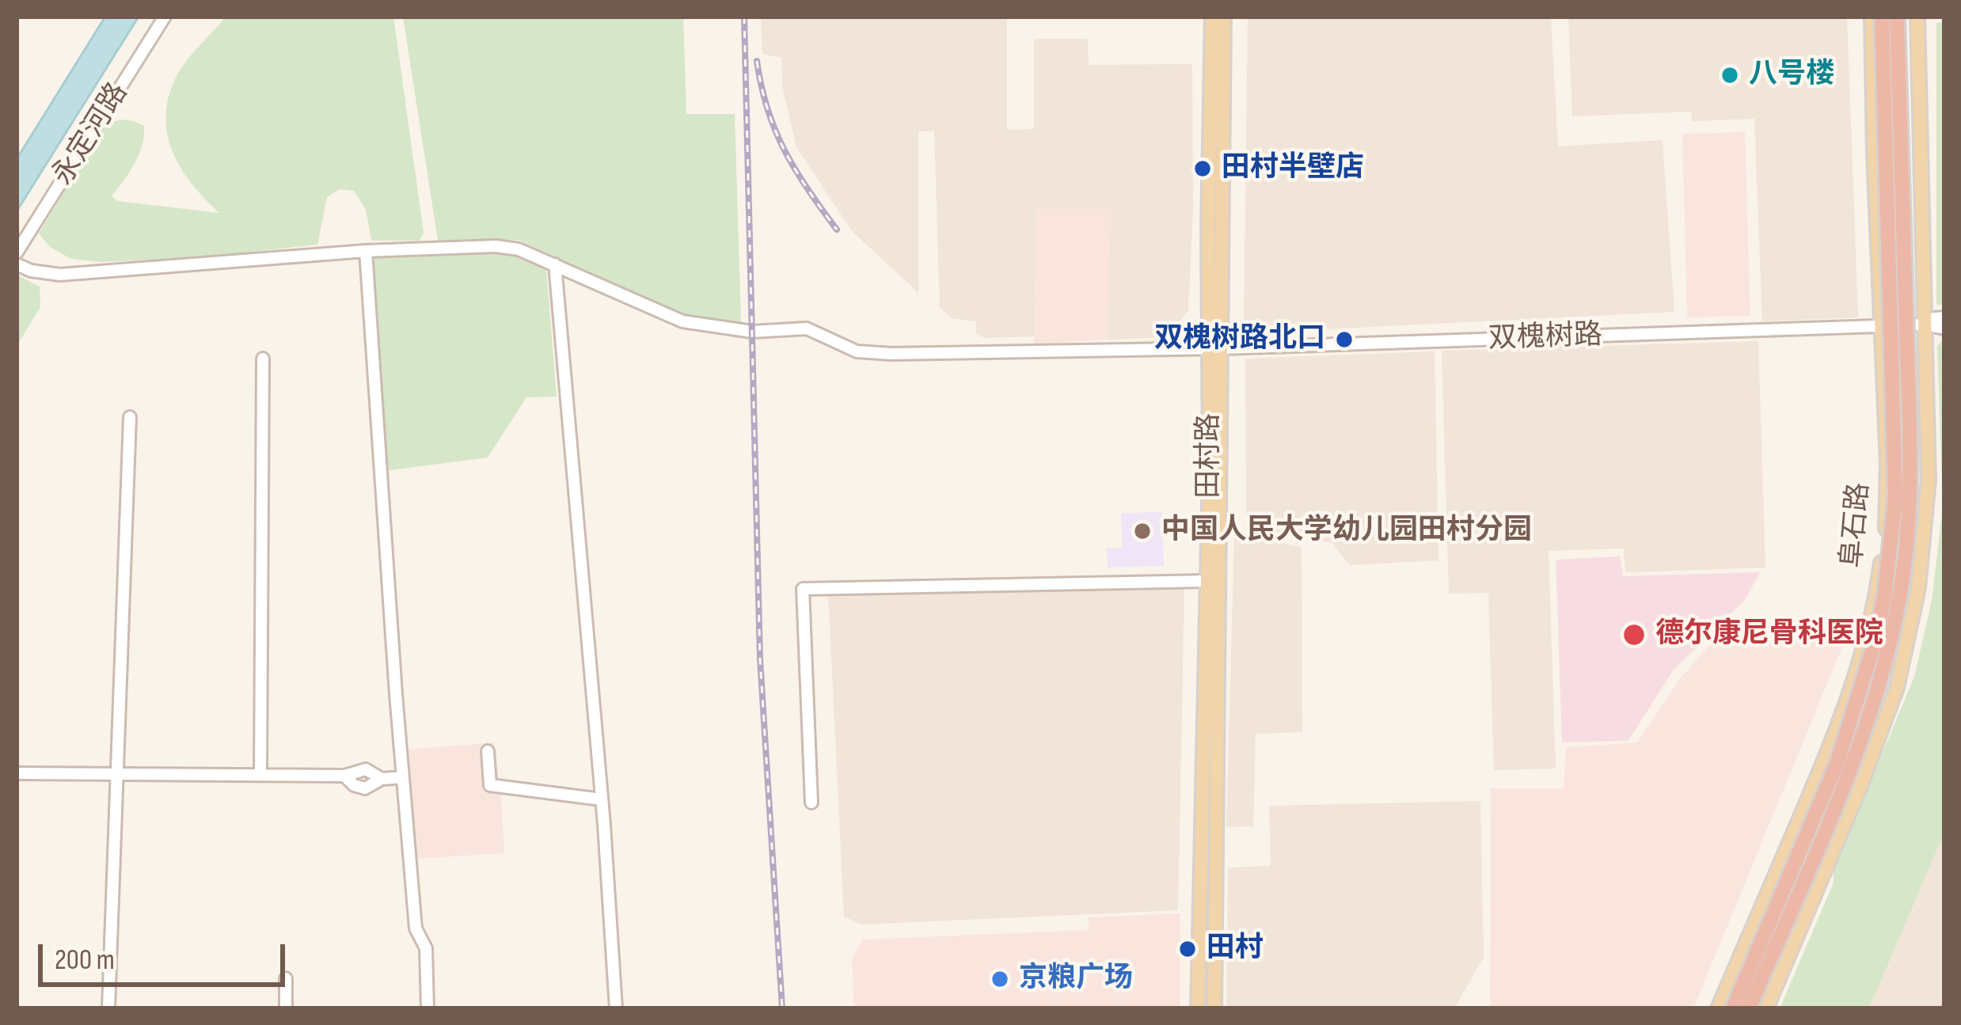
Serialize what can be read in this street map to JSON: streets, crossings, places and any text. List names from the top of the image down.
{
  "streets": {
    "highway": ["阜石路"],
    "main road": ["田村路"],
    "street": ["永定河路", "双槐树路"]
  },
  "crossings": [
    ["双槐树路", "田村路"],
    ["双槐树路", "阜石路"]
  ],
  "places": [
    "八号楼",
    "田村半壁店",
    "双槐树路北口",
    "中国人民大学幼儿园田村分园",
    "德尔康尼骨科医院",
    "田村",
    "京粮广场"
  ],
  "scale_bar": "200 m"
}
